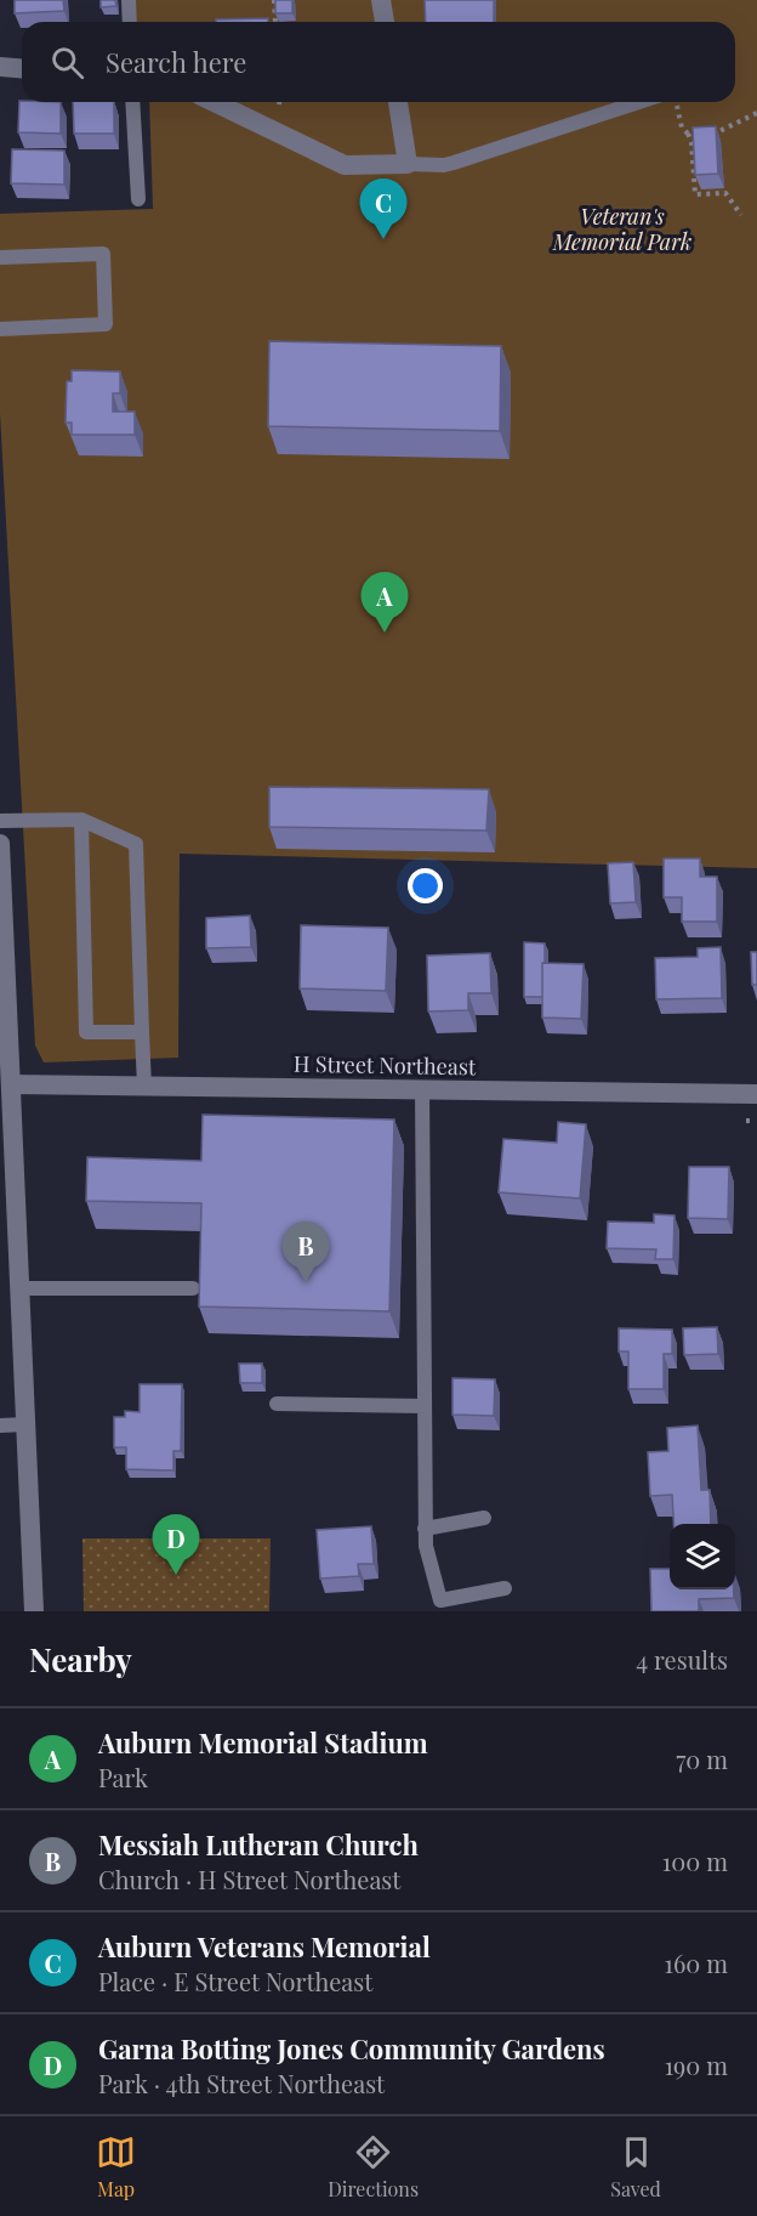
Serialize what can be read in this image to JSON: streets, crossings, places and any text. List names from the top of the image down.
{
  "streets": {
    "street": ["H Street Northeast"]
  },
  "parks": ["Veteran's Memorial Park"],
  "page": {
    "search": "Search here",
    "pins": [
      "C",
      "A",
      "B",
      "D"
    ],
    "heading": ["Nearby", "4 results"],
    "list": [
      {
        "mark": "A",
        "name": "Auburn Memorial Stadium",
        "note": "Park",
        "value": "70 m"
      },
      {
        "mark": "B",
        "name": "Messiah Lutheran Church",
        "note": "Church · H Street Northeast",
        "value": "100 m"
      },
      {
        "mark": "C",
        "name": "Auburn Veterans Memorial",
        "note": "Place · E Street Northeast",
        "value": "160 m"
      },
      {
        "mark": "D",
        "name": "Garna Botting Jones Community Gardens",
        "note": "Park · 4th Street Northeast",
        "value": "190 m"
      }
    ],
    "nav": ["Map", "Directions", "Saved"]
  }
}
